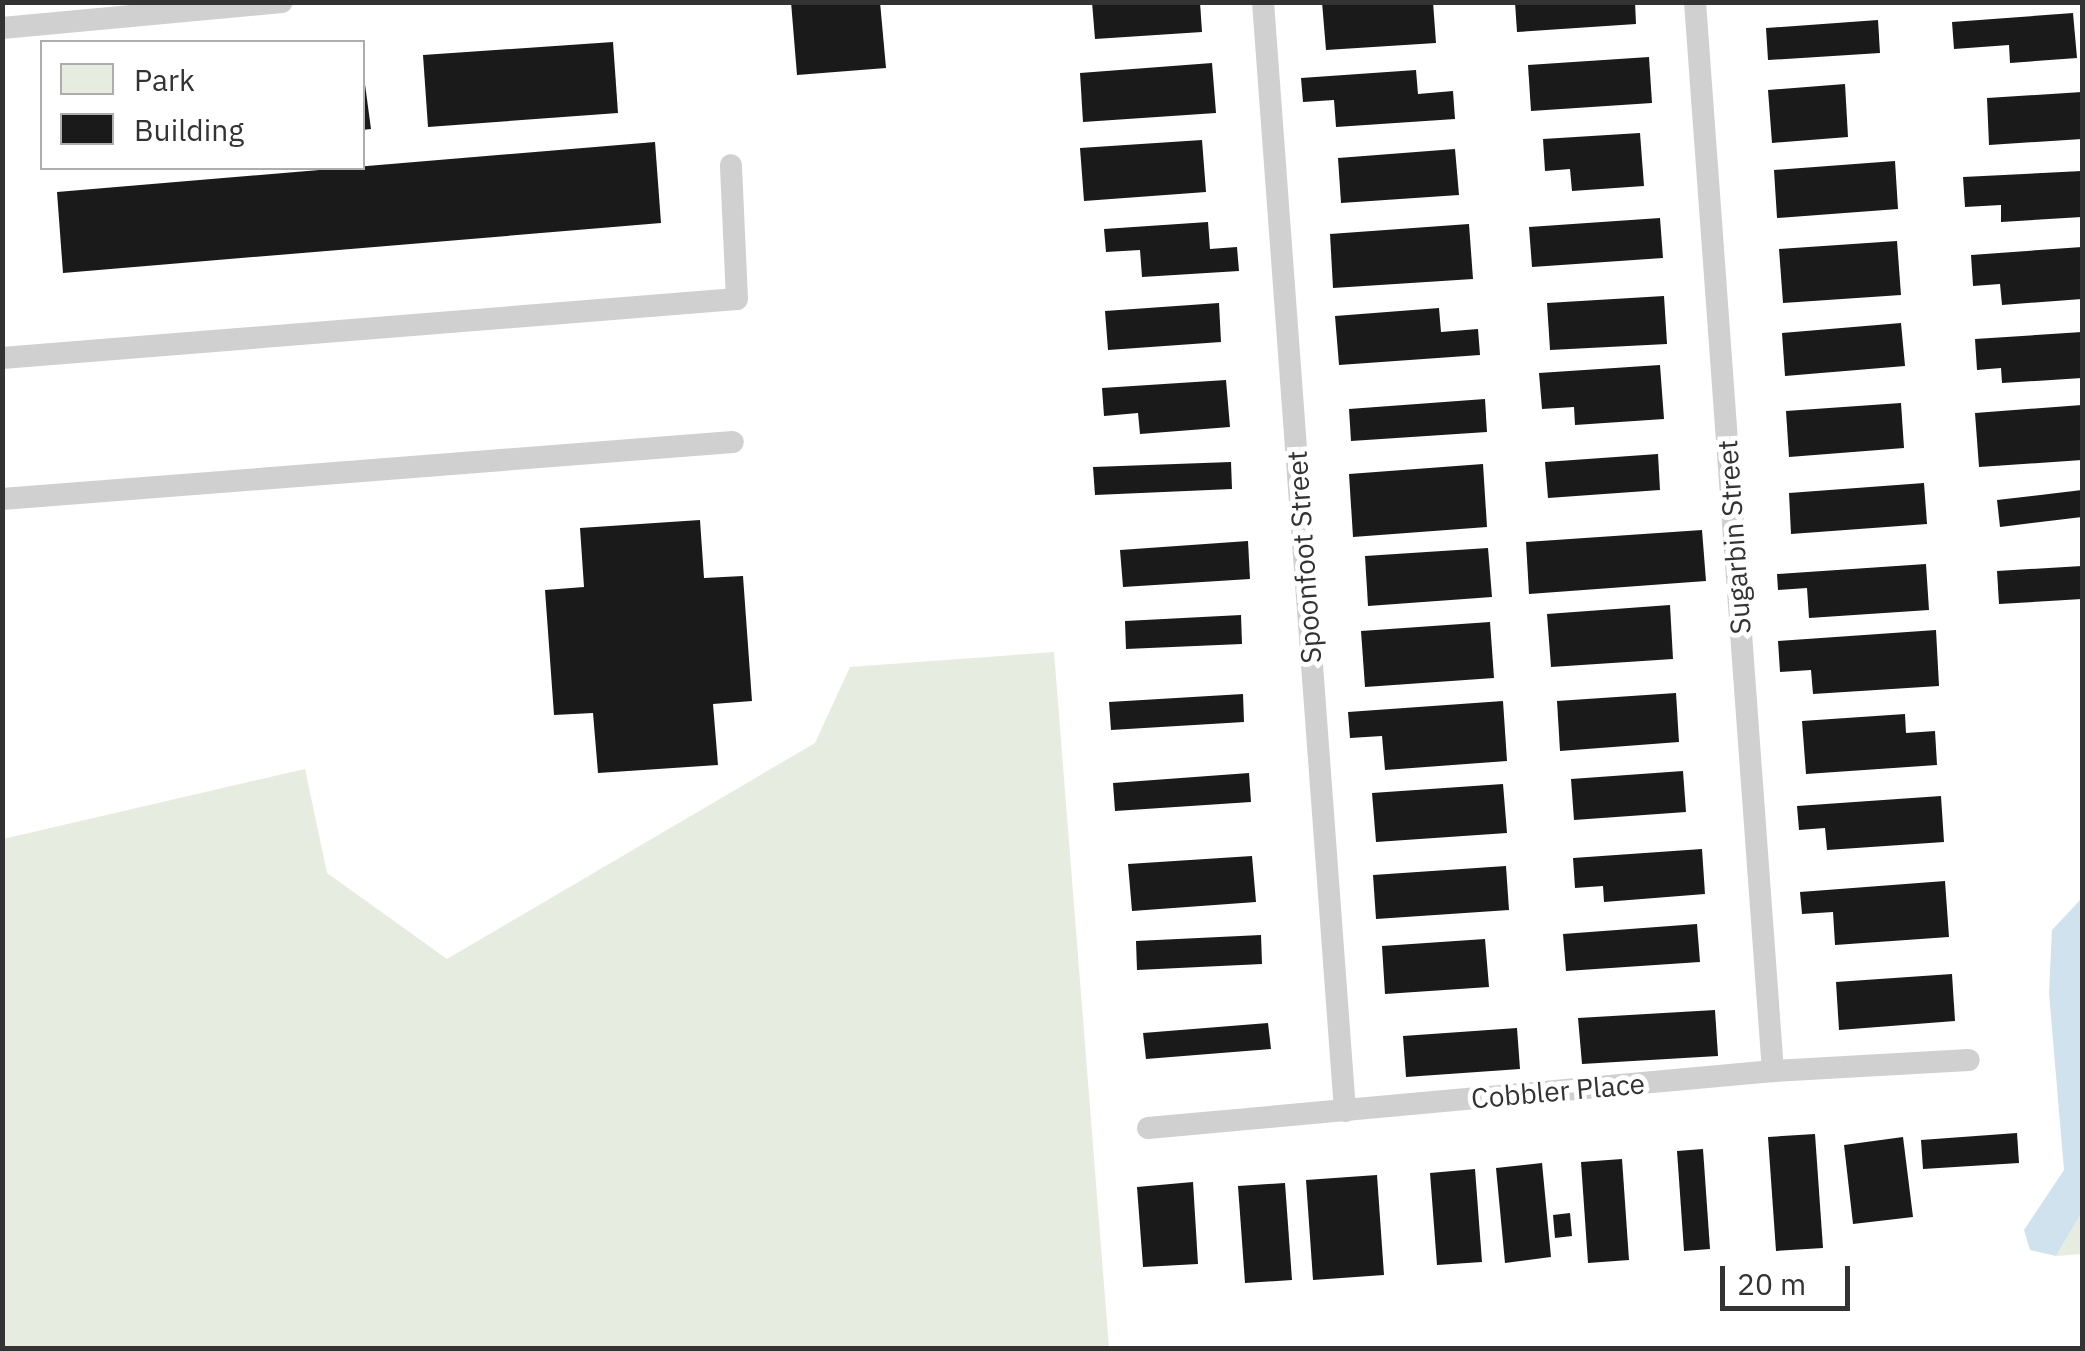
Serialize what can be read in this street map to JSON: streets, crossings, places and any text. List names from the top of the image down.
{
  "streets": {
    "lane": ["Sugarbin Street", "Spoonfoot Street", "Cobbler Place"]
  },
  "crossings": [
    ["Sugarbin Street", "Cobbler Place"],
    ["Spoonfoot Street", "Cobbler Place"]
  ],
  "legend": ["Park", "Building"],
  "scale_bar": "20 m"
}
